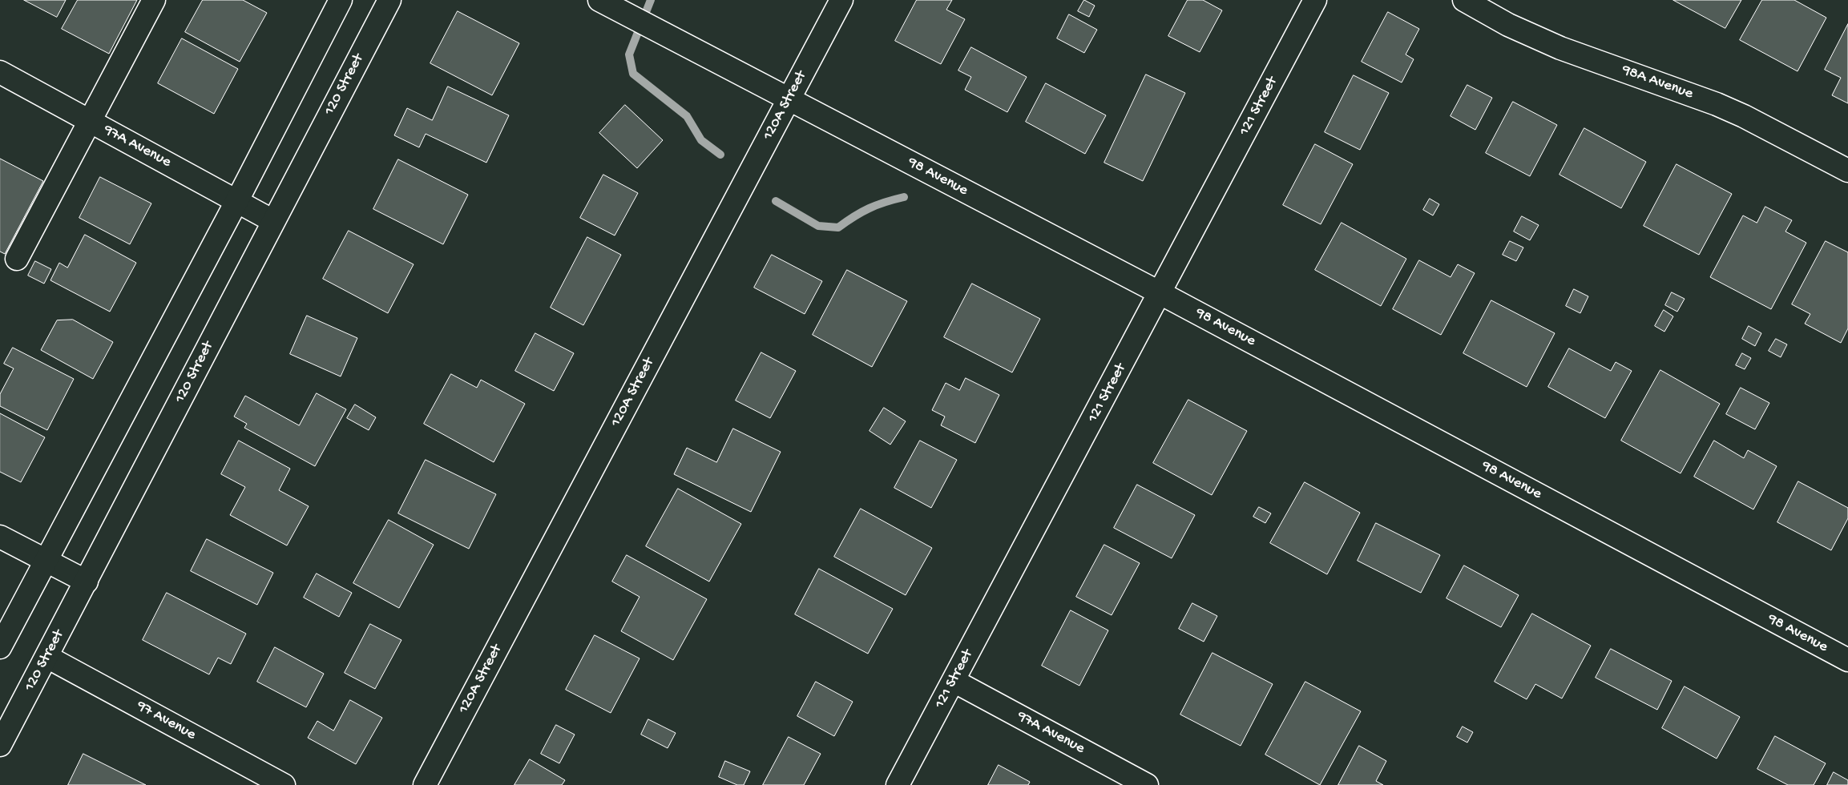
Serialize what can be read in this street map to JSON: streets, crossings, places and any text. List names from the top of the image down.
{
  "streets": {
    "street": [
      "98A Avenue",
      "120 Street",
      "120A Street",
      "121 Street",
      "97A Avenue",
      "98 Avenue",
      "97 Avenue"
    ]
  },
  "crossings": [
    ["120 Street", "97A Avenue"],
    ["120 Street", "97 Avenue"],
    ["120A Street", "98 Avenue"],
    ["121 Street", "97A Avenue"],
    ["121 Street", "98 Avenue"]
  ]
}
